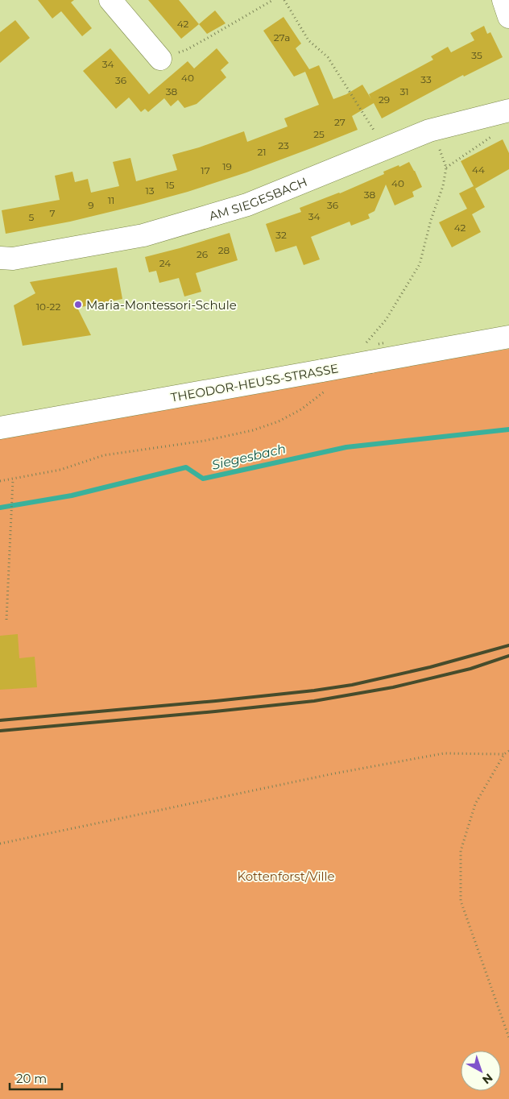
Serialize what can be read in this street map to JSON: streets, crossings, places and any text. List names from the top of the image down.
{
  "streets": {
    "street": ["AM SIEGESBACH", "THEODOR-HEUSS-STRASSE"]
  },
  "water": ["Siegesbach"],
  "parks": ["Kottenforst/Ville"],
  "places": ["Maria-Montessori-Schule"],
  "house_numbers": [
    "42",
    "27a",
    "35",
    "34",
    "40",
    "33",
    "36",
    "38",
    "31",
    "29",
    "27",
    "25",
    "23",
    "21",
    "19",
    "44",
    "17",
    "40",
    "15",
    "13",
    "38",
    "11",
    "9",
    "36",
    "7",
    "34",
    "5",
    "42",
    "32",
    "28",
    "26",
    "24",
    "10-22"
  ],
  "scale_bar": "20 m",
  "north": "bottom right"
}
